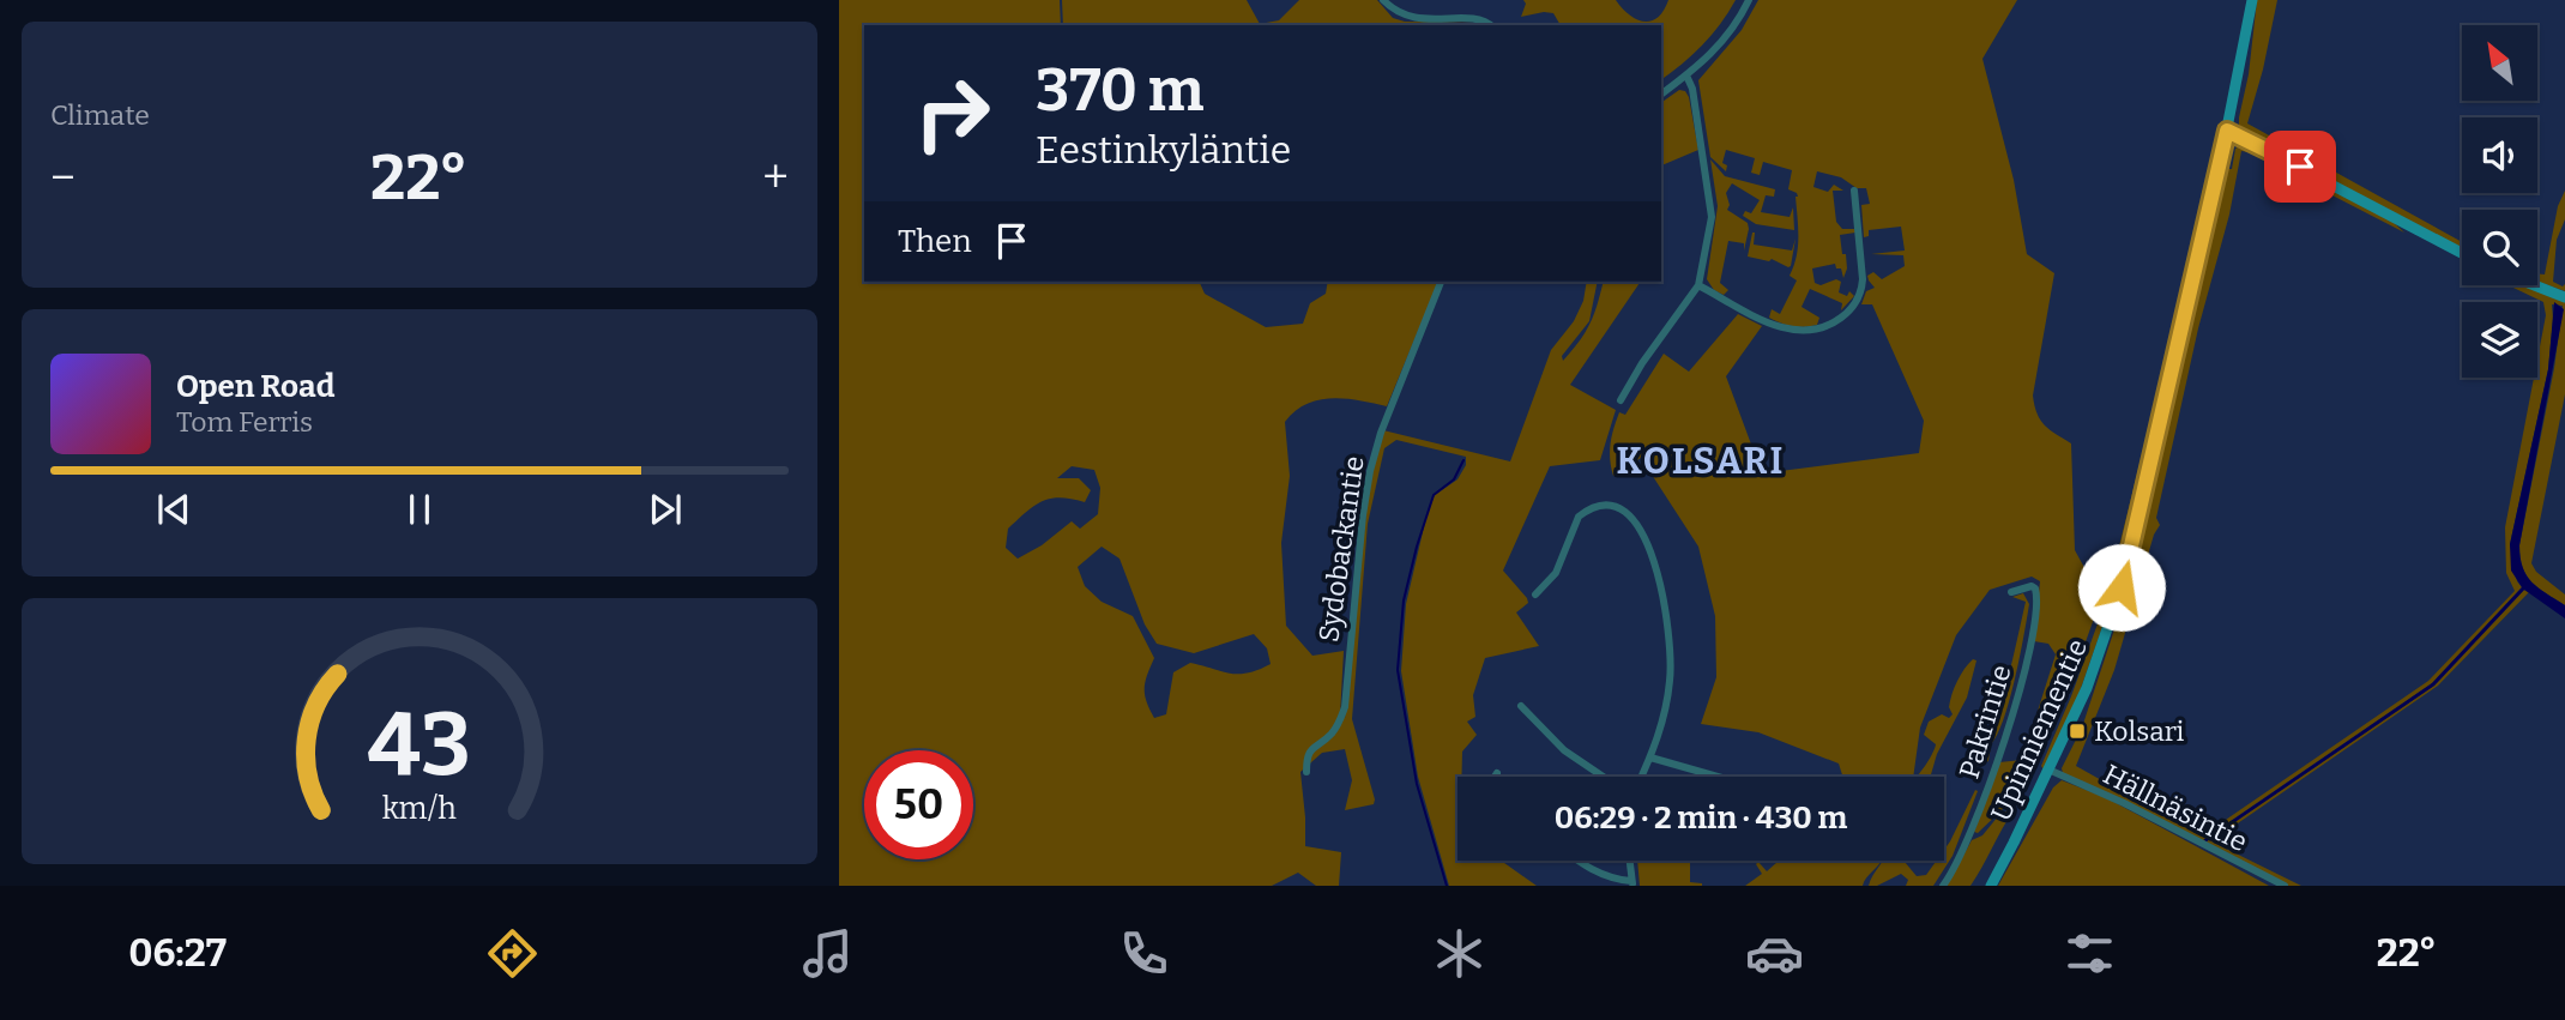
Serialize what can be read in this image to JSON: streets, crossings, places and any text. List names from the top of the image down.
{
  "streets": {
    "main road": ["Upinniementie"],
    "street": ["Sydobackantie", "Pakrintie", "Hällnäsintie"]
  },
  "crossings": [
    ["Upinniementie", "Hällnäsintie"]
  ],
  "districts": ["KOLSARI"],
  "places": {
    "transit": ["Kolsari"]
  },
  "north": "top left",
  "page": {
    "tile": "Climate",
    "turn": ["370 m", "Eestinkyläntie"],
    "heat": ["−", "22°", "+"],
    "then": "Then",
    "song": ["Open Road", "Tom Ferris"],
    "limit": "50",
    "trip": "06:29 · 2 min · 430 m",
    "tabs": ["06:27", "22°"],
    "gauge": ["43", "km/h"]
  }
}
